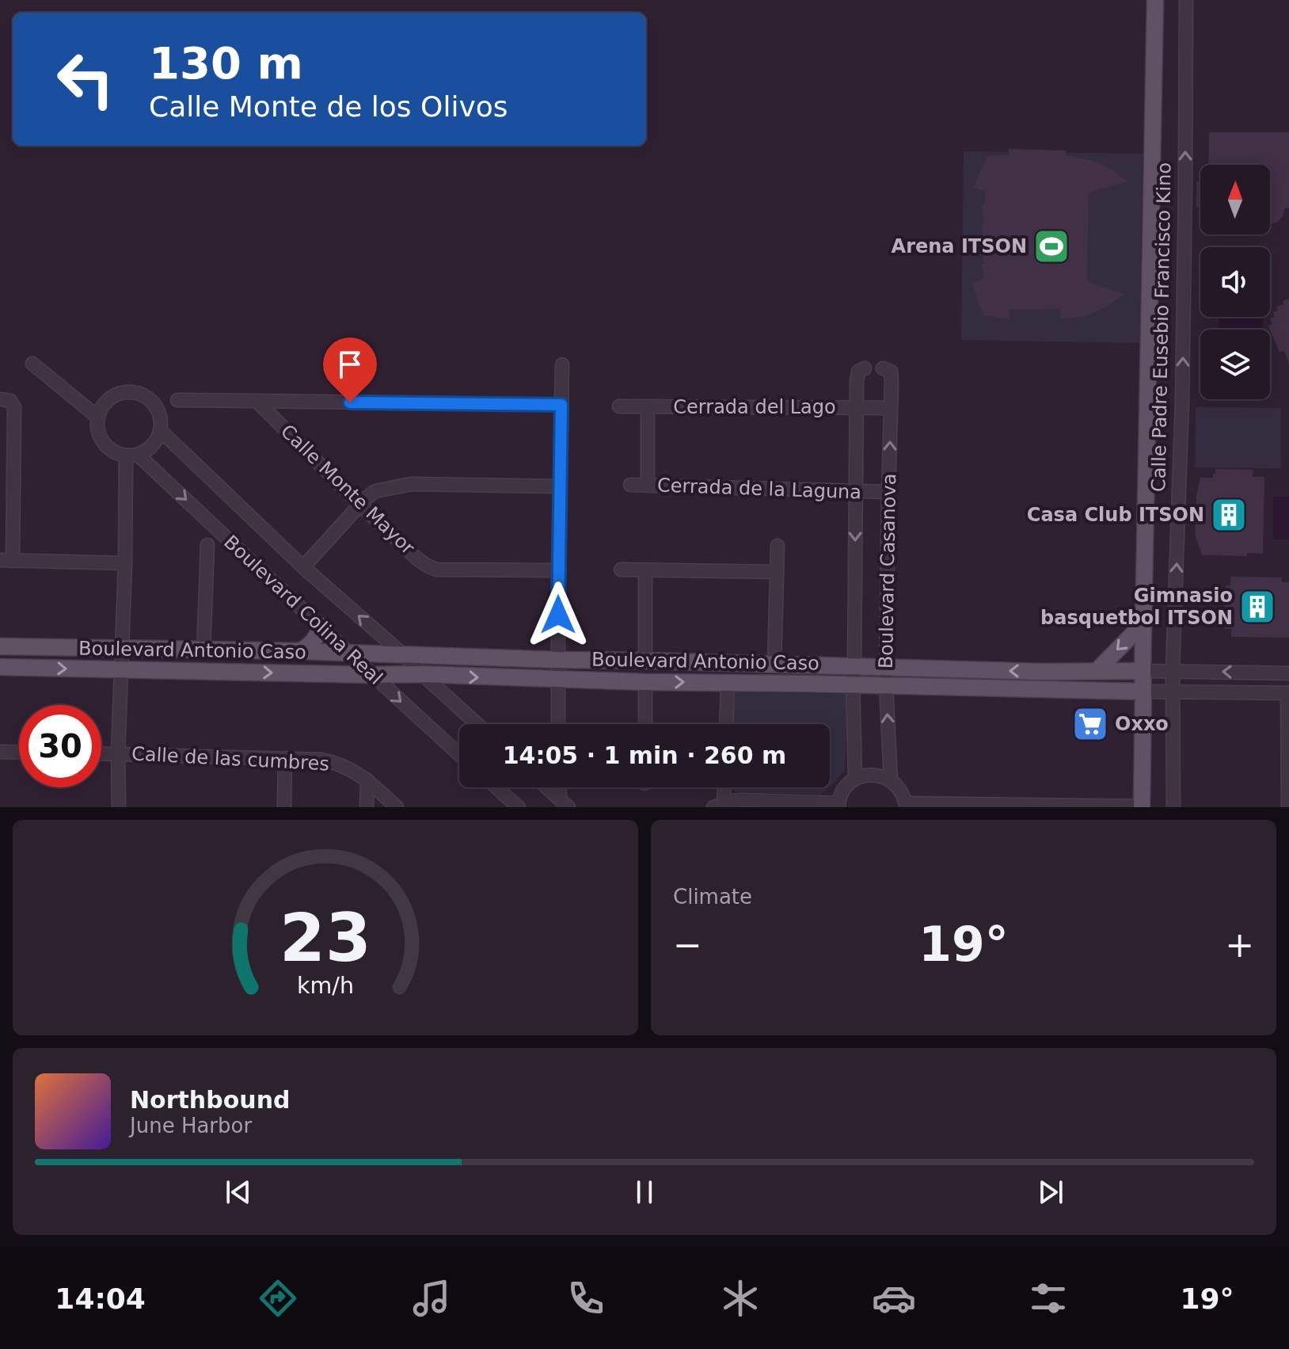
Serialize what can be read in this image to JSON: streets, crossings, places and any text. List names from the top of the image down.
{
  "streets": {
    "main road": ["Calle Padre Eusebio Francisco Kino", "Boulevard Antonio Caso"],
    "street": [
      "Cerrada del Lago",
      "Cerrada de la Laguna",
      "Calle Monte Mayor",
      "Boulevard Casanova",
      "Boulevard Colina Real",
      "Calle de las cumbres"
    ]
  },
  "crossings": [
    ["Calle Padre Eusebio Francisco Kino", "Boulevard Antonio Caso"],
    ["Cerrada del Lago", "Boulevard Casanova"],
    ["Cerrada de la Laguna", "Boulevard Casanova"],
    ["Boulevard Casanova", "Boulevard Antonio Caso"],
    ["Boulevard Colina Real", "Boulevard Antonio Caso"]
  ],
  "places": {
    "sports": ["Arena ITSON"],
    "building": ["Casa Club ITSON", "Gimnasio basquetbol ITSON"],
    "supermarket": ["Oxxo"]
  },
  "north": "top",
  "page": {
    "turn": ["130 m", "Calle Monte de los Olivos"],
    "limit": "30",
    "trip": "14:05 · 1 min · 260 m",
    "tile": "Climate",
    "heat": ["−", "19°", "+"],
    "song": ["Northbound", "June Harbor"],
    "tabs": ["14:04", "19°"],
    "gauge": ["23", "km/h"]
  }
}
